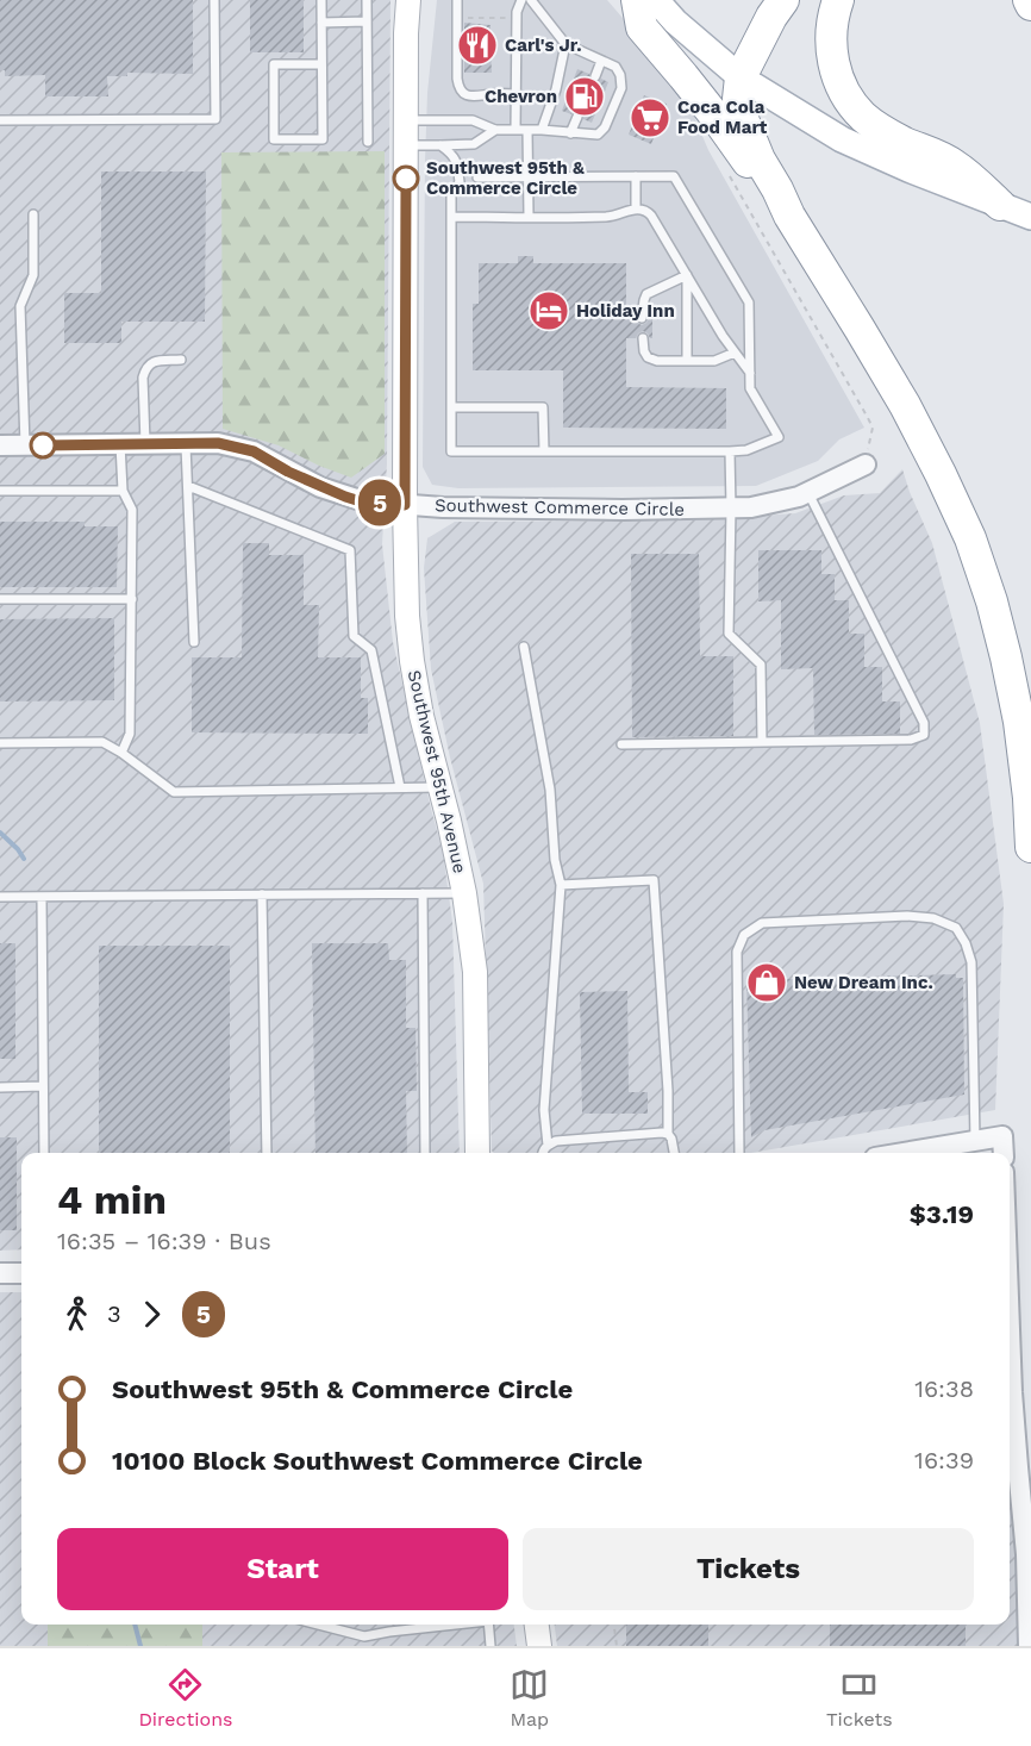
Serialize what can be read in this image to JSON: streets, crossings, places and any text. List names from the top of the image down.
{
  "streets": {
    "main road": ["Southwest 95th Avenue"],
    "street": ["Southwest Commerce Circle"]
  },
  "crossings": [
    ["Southwest Commerce Circle", "Southwest 95th Avenue"]
  ],
  "places": {
    "restaurant": ["Carl's Jr."],
    "fuel station": ["Chevron"],
    "supermarket": ["Coca Cola Food Mart"],
    "other": ["Southwest 95th & Commerce Circle"],
    "hotel": ["Holiday Inn"],
    "shop": ["New Dream Inc."]
  },
  "lines": ["bus line 5"],
  "page": {
    "on_map": "5",
    "heading": ["4 min", "16:35 – 16:39 · Bus", "$3.19"],
    "legs": ["3", "5"],
    "list": [
      {
        "name": "Southwest 95th & Commerce Circle",
        "value": "16:38"
      },
      {
        "name": "10100 Block Southwest Commerce Circle",
        "value": "16:39"
      }
    ],
    "buttons": ["Start", "Tickets"],
    "tabs": ["Directions", "Map", "Tickets"]
  }
}
